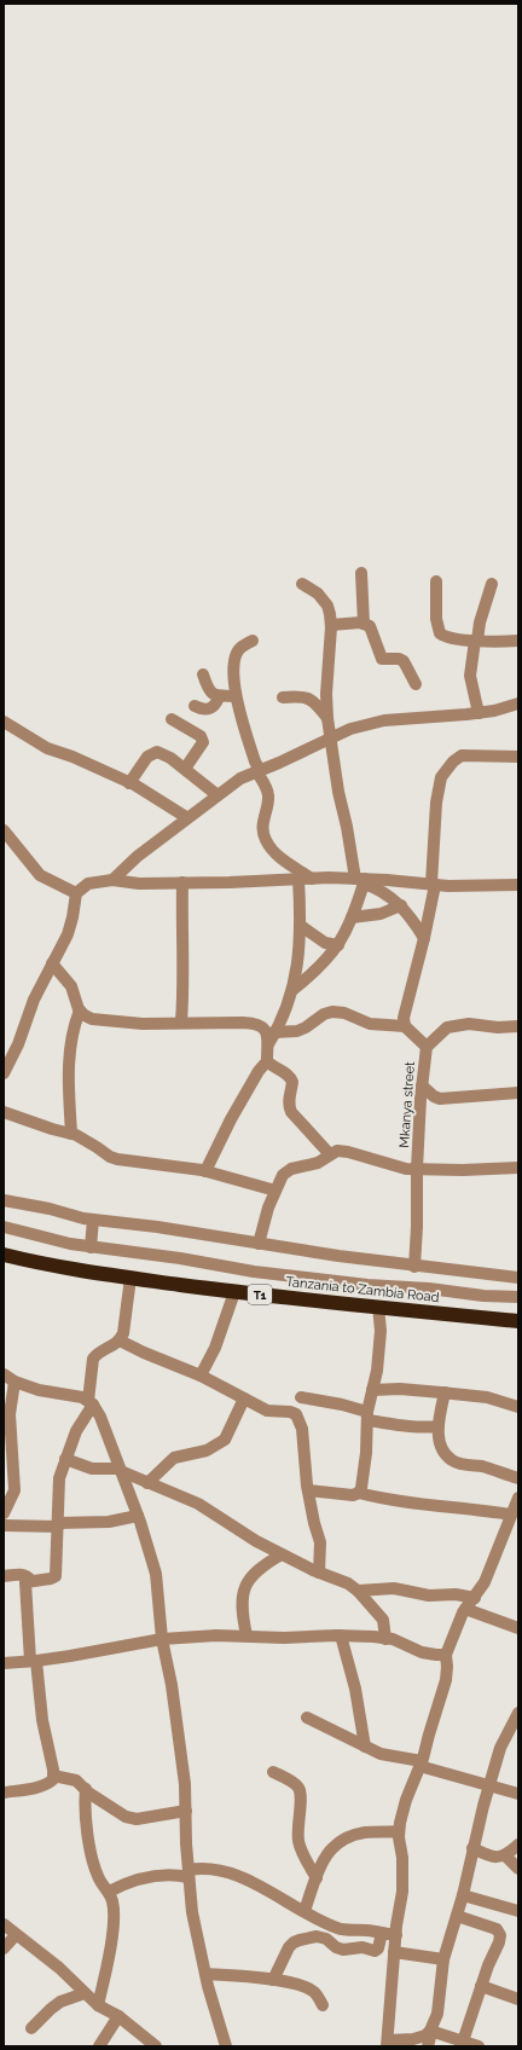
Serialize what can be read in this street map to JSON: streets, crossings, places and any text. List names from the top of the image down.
{
  "streets": {
    "highway": ["Tanzania to Zambia Road", "T1"],
    "street": ["Mkanya street"]
  }
}
